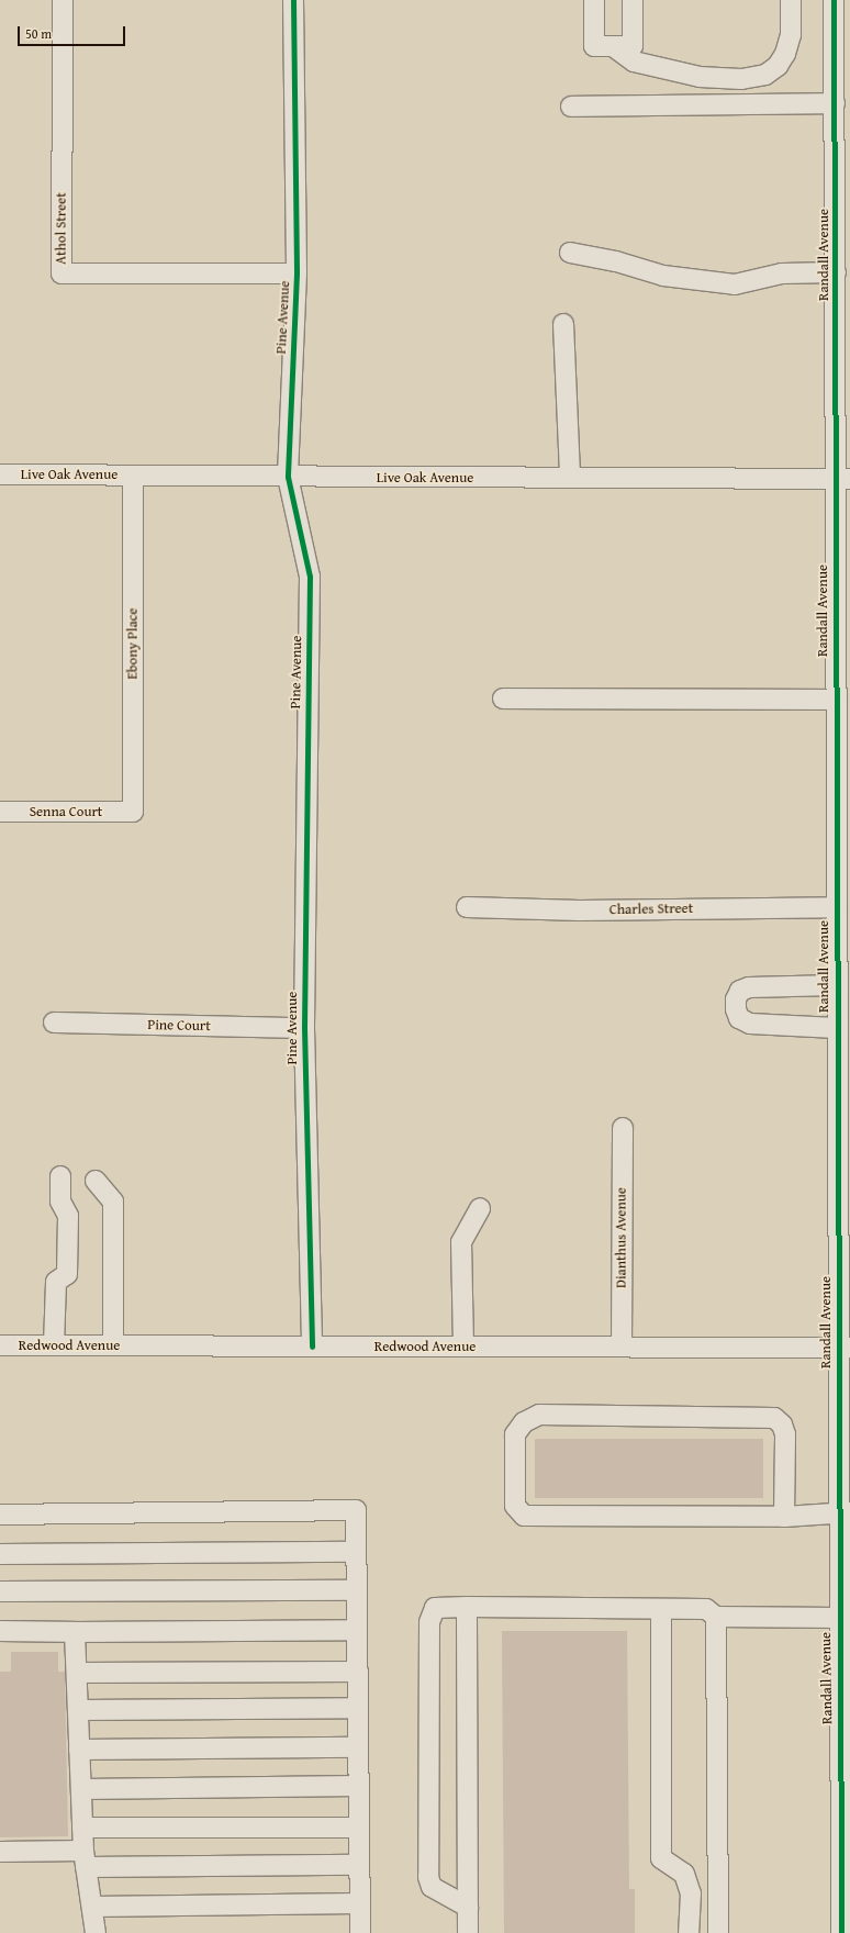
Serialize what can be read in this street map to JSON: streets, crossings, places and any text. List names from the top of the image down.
{
  "streets": {
    "street": [
      "Athol Street",
      "Randall Avenue",
      "Pine Avenue",
      "Live Oak Avenue",
      "Ebony Place",
      "Senna Court",
      "Charles Street",
      "Pine Court",
      "Dianthus Avenue",
      "Redwood Avenue"
    ]
  },
  "crossings": [
    ["Athol Street", "Pine Avenue"],
    ["Randall Avenue", "Live Oak Avenue"],
    ["Randall Avenue", "Charles Street"],
    ["Randall Avenue", "Redwood Avenue"],
    ["Pine Avenue", "Live Oak Avenue"],
    ["Pine Avenue", "Pine Court"],
    ["Pine Avenue", "Redwood Avenue"],
    ["Live Oak Avenue", "Ebony Place"],
    ["Ebony Place", "Senna Court"],
    ["Dianthus Avenue", "Redwood Avenue"]
  ],
  "scale_bar": "50 m"
}
